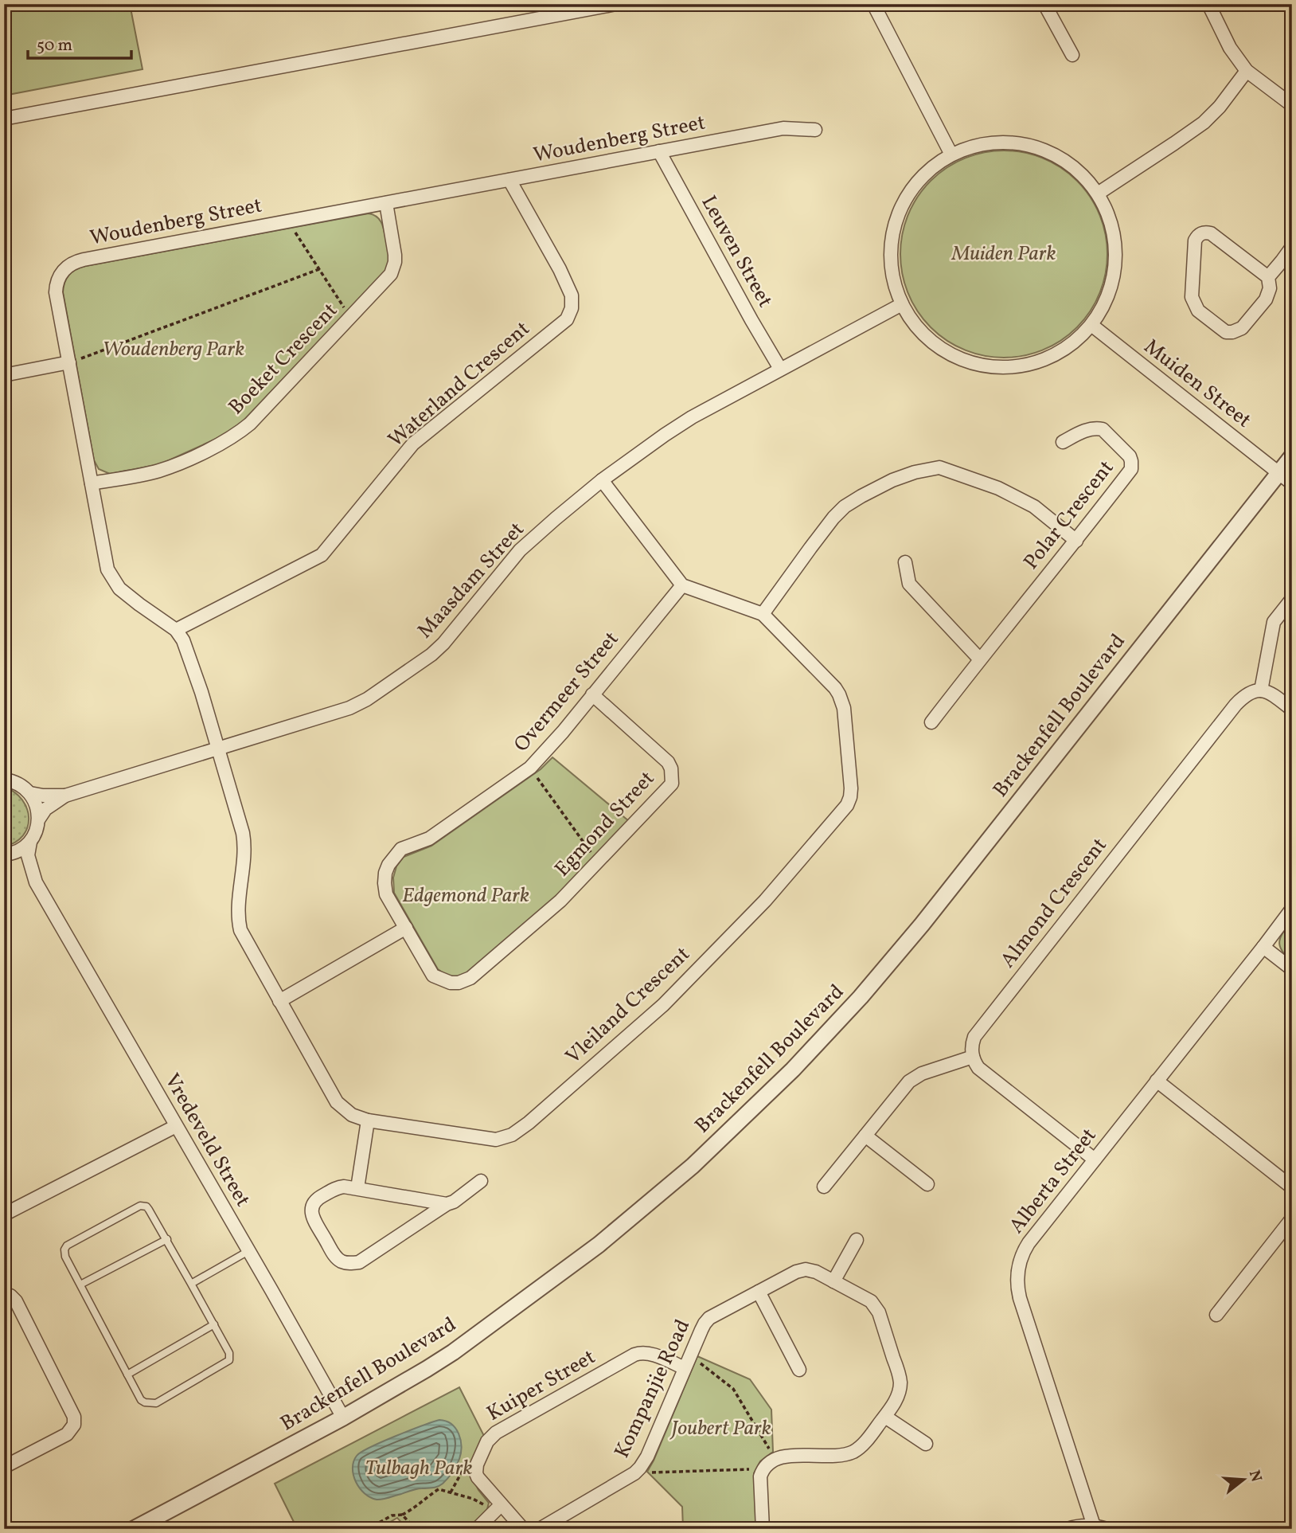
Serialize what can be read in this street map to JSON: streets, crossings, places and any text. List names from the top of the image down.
{
  "streets": {
    "street": [
      "Woudenberg Street",
      "Leuven Street",
      "Boeket Crescent",
      "Muiden Street",
      "Waterland Crescent",
      "Polar Crescent",
      "Maasdam Street",
      "Overmeer Street",
      "Brackenfell Boulevard",
      "Egmond Street",
      "Almond Crescent",
      "Vleiland Crescent",
      "Vredeveld Street",
      "Alberta Street",
      "Kuiper Street",
      "Kompanjie Road"
    ]
  },
  "crossings": [
    ["Woudenberg Street", "Leuven Street"],
    ["Woudenberg Street", "Boeket Crescent"],
    ["Woudenberg Street", "Waterland Crescent"],
    ["Woudenberg Street", "Maasdam Street"],
    ["Woudenberg Street", "Vleiland Crescent"],
    ["Leuven Street", "Maasdam Street"],
    ["Muiden Street", "Brackenfell Boulevard"],
    ["Maasdam Street", "Vleiland Crescent"],
    ["Overmeer Street", "Egmond Street"],
    ["Overmeer Street", "Vleiland Crescent"],
    ["Brackenfell Boulevard", "Vredeveld Street"],
    ["Kuiper Street", "Kompanjie Road"]
  ],
  "parks": [
    "Muiden Park",
    "Woudenberg Park",
    "Edgemond Park",
    "Joubert Park",
    "Tulbagh Park"
  ],
  "scale_bar": "50 m",
  "north": "right"
}
